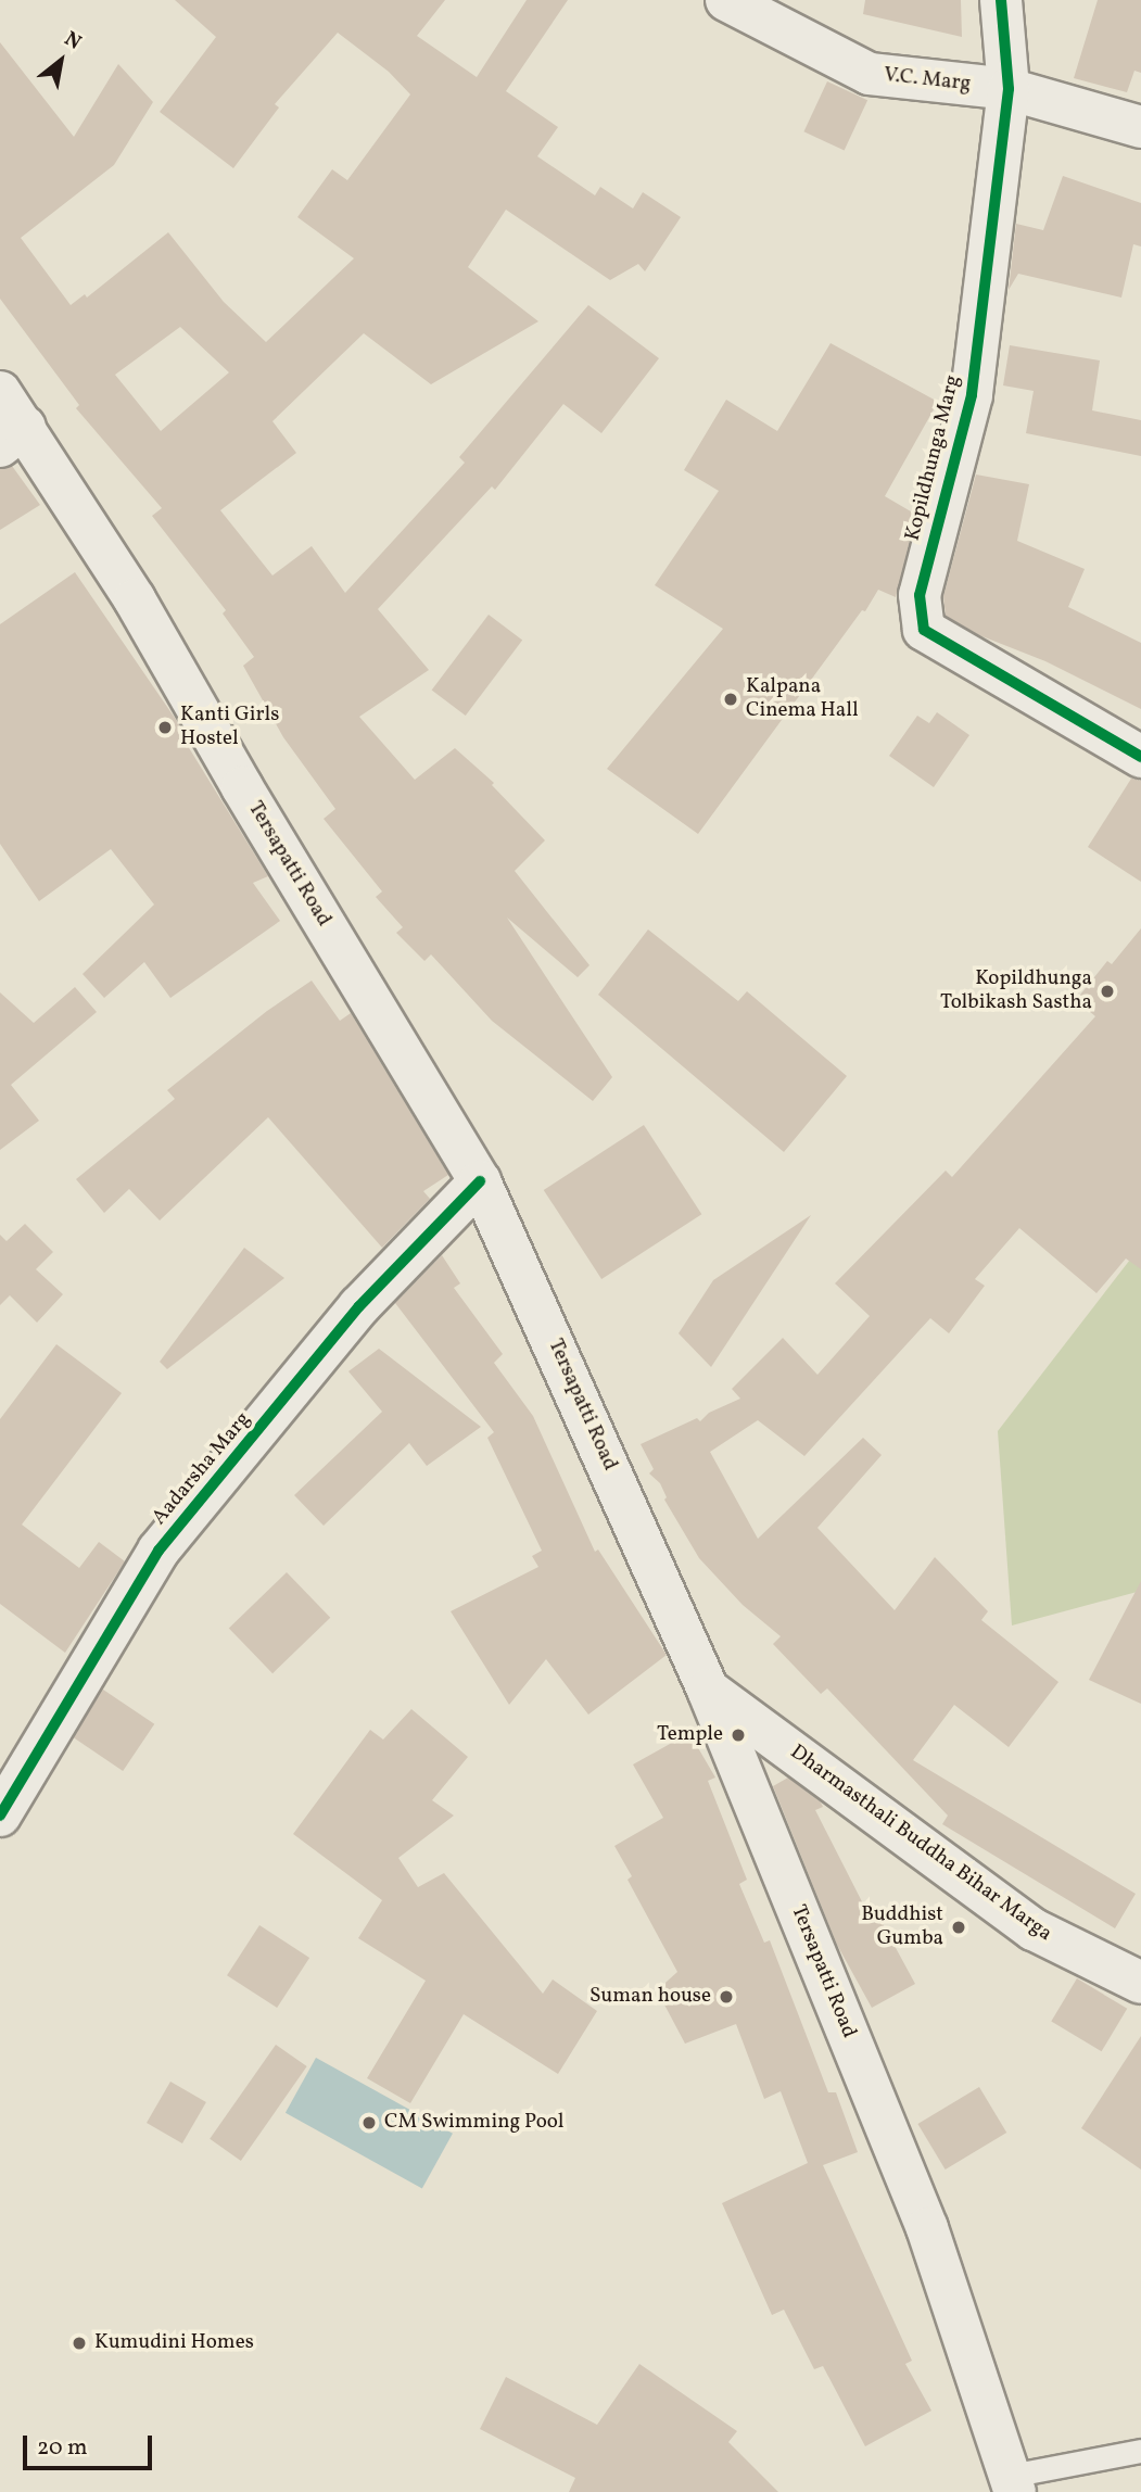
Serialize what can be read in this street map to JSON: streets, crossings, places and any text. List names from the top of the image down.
{
  "streets": {
    "main road": [
      "V.C. Marg",
      "Kopildhunga Marg",
      "Tersapatti Road",
      "Aadarsha Marg",
      "Dharmasthali Buddha Bihar Marga"
    ]
  },
  "crossings": [
    ["V.C. Marg", "Kopildhunga Marg"],
    ["Tersapatti Road", "Aadarsha Marg"],
    ["Tersapatti Road", "Dharmasthali Buddha Bihar Marga"]
  ],
  "places": [
    "Kalpana Cinema Hall",
    "Kanti Girls Hostel",
    "Kopildhunga Tolbikash Sastha",
    "Temple",
    "Buddhist Gumba",
    "Suman house",
    "CM Swimming Pool",
    "Kumudini Homes"
  ],
  "scale_bar": "20 m",
  "north": "top right"
}
